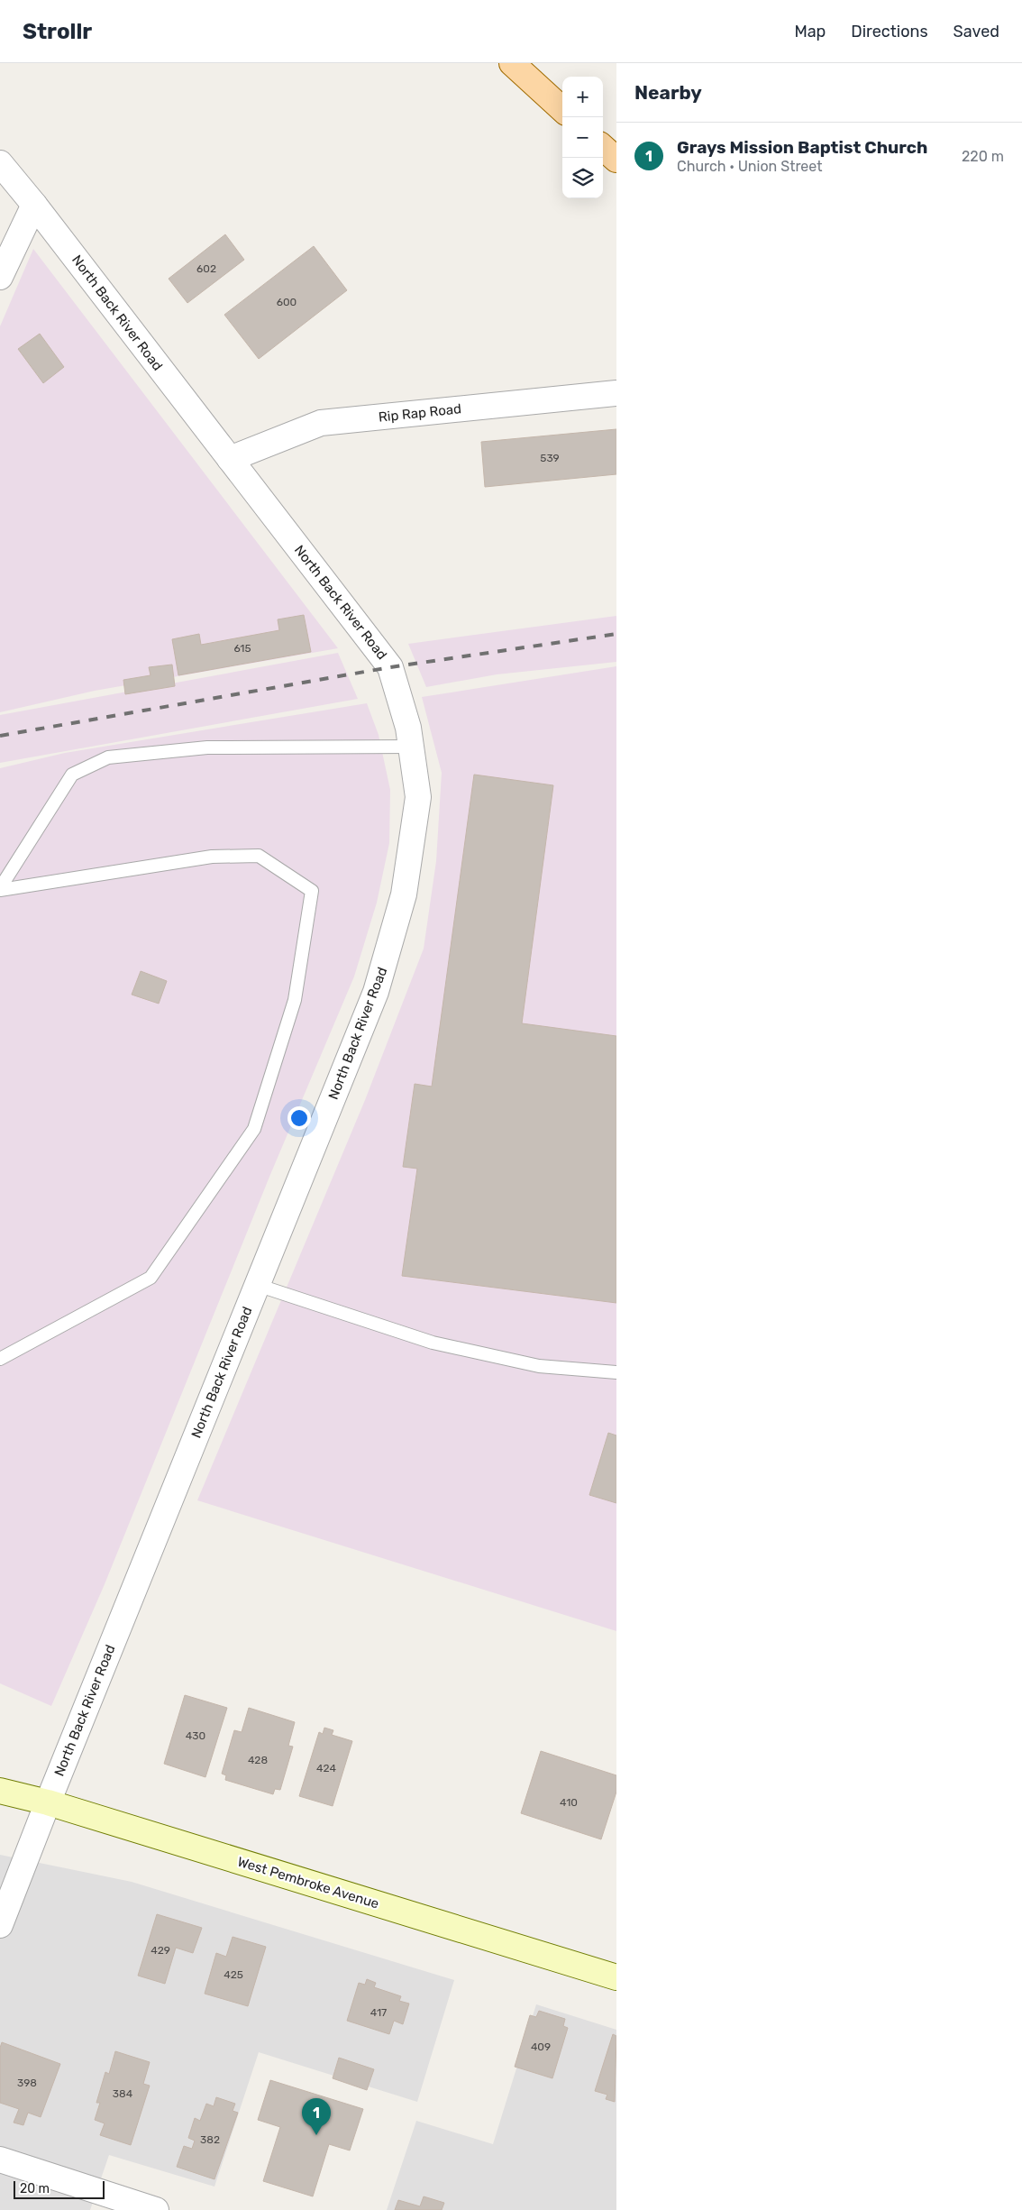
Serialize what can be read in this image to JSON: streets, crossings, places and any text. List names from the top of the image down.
{
  "streets": {
    "main road": ["West Pembroke Avenue"],
    "street": ["North Back River Road", "Rip Rap Road"]
  },
  "crossings": [
    ["North Back River Road", "Rip Rap Road"],
    ["North Back River Road", "West Pembroke Avenue"]
  ],
  "house_numbers": [
    "602",
    "600",
    "539",
    "615",
    "430",
    "428",
    "424",
    "410",
    "429",
    "425",
    "417",
    "409",
    "398",
    "384",
    "382"
  ],
  "scale_bar": "20 m",
  "page": {
    "header": "Strollr",
    "nav": ["Map", "Directions", "Saved"],
    "heading": "Nearby",
    "map_buttons": ["+", "−"],
    "list": [
      {
        "mark": "1",
        "name": "Grays Mission Baptist Church",
        "note": "Church · Union Street",
        "value": "220 m"
      }
    ],
    "pins": "1",
    "scale": "20 m"
  }
}
